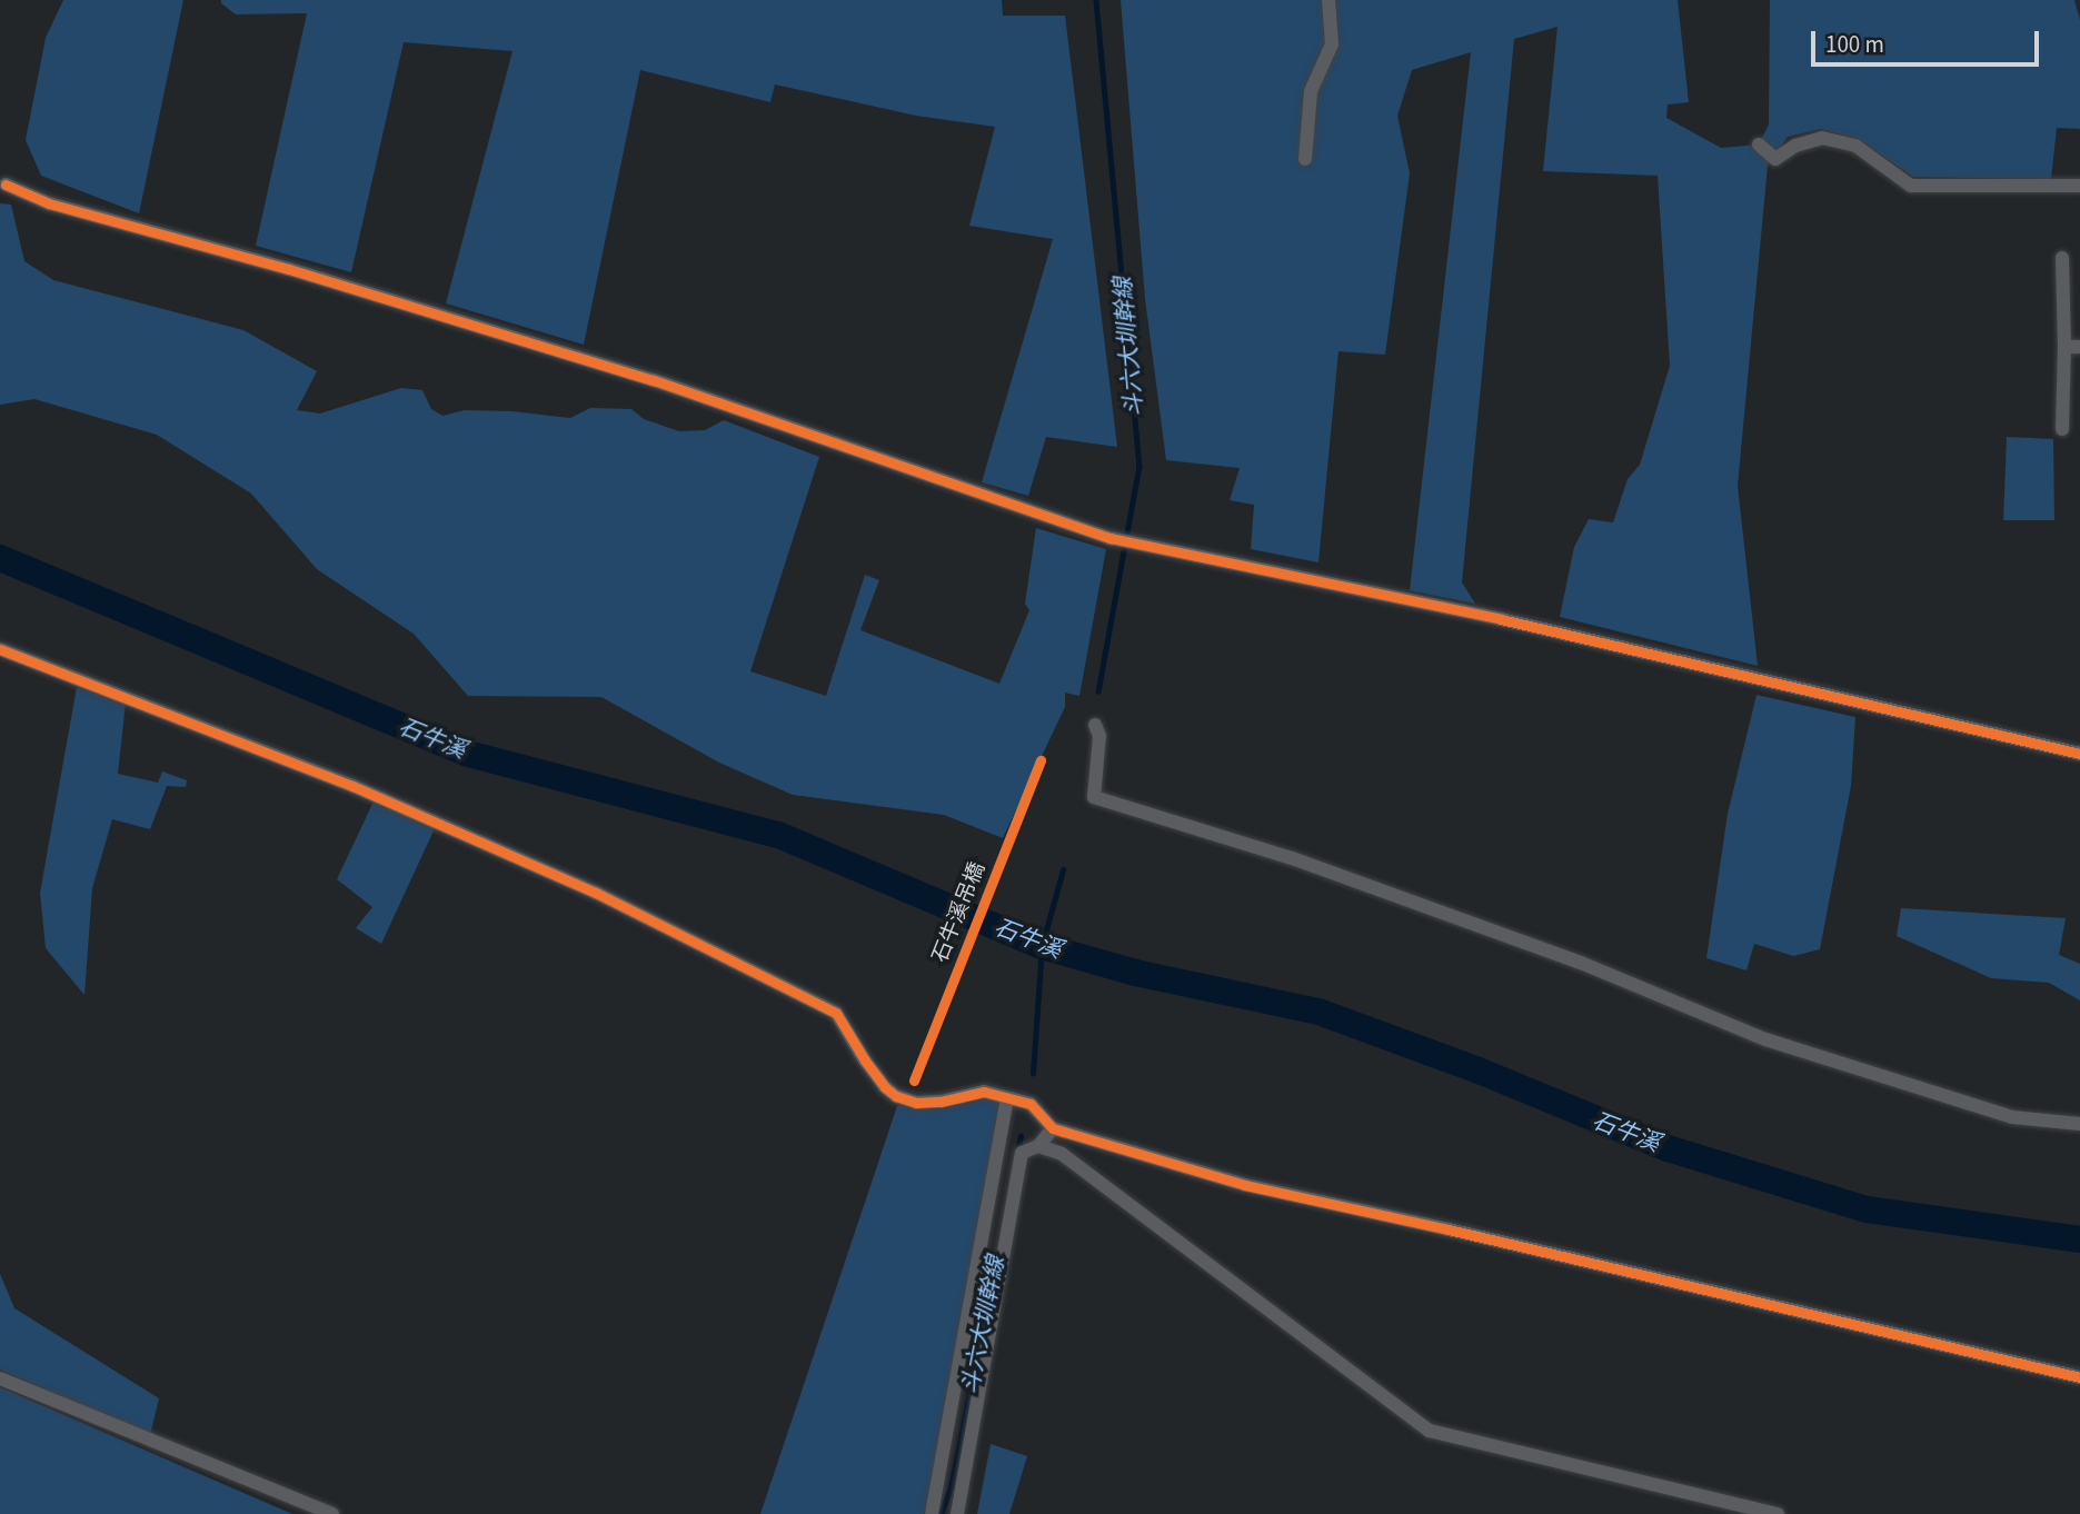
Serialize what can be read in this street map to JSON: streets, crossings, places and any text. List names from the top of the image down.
{
  "streets": {
    "cycle path": ["石牛溪吊橋"]
  },
  "water": ["斗六大圳幹線", "石牛溪"],
  "scale_bar": "100 m"
}
